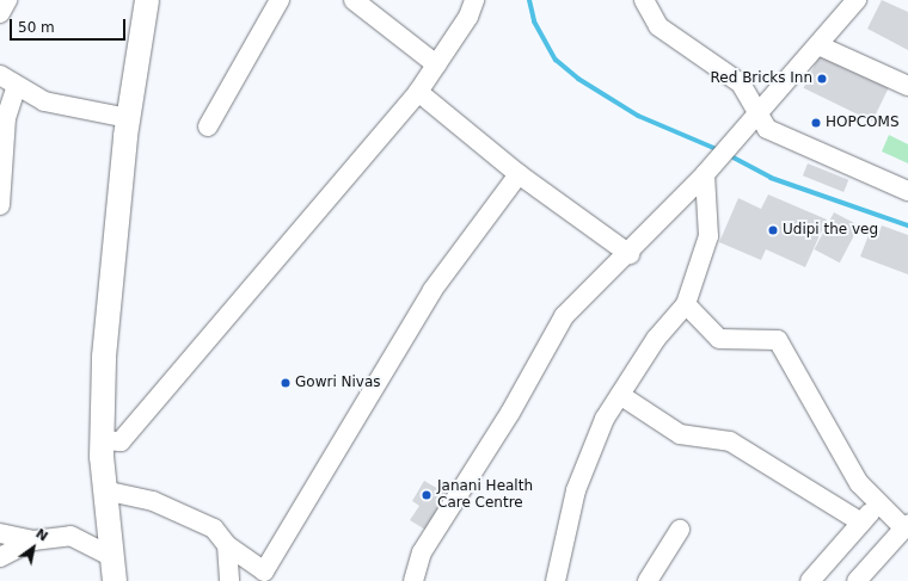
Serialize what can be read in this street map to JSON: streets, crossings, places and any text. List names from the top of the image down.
{
  "places": [
    "Red Bricks Inn",
    "HOPCOMS",
    "Udipi the veg",
    "Gowri Nivas",
    "Janani Health Care Centre"
  ],
  "scale_bar": "50 m",
  "north": "top right"
}
